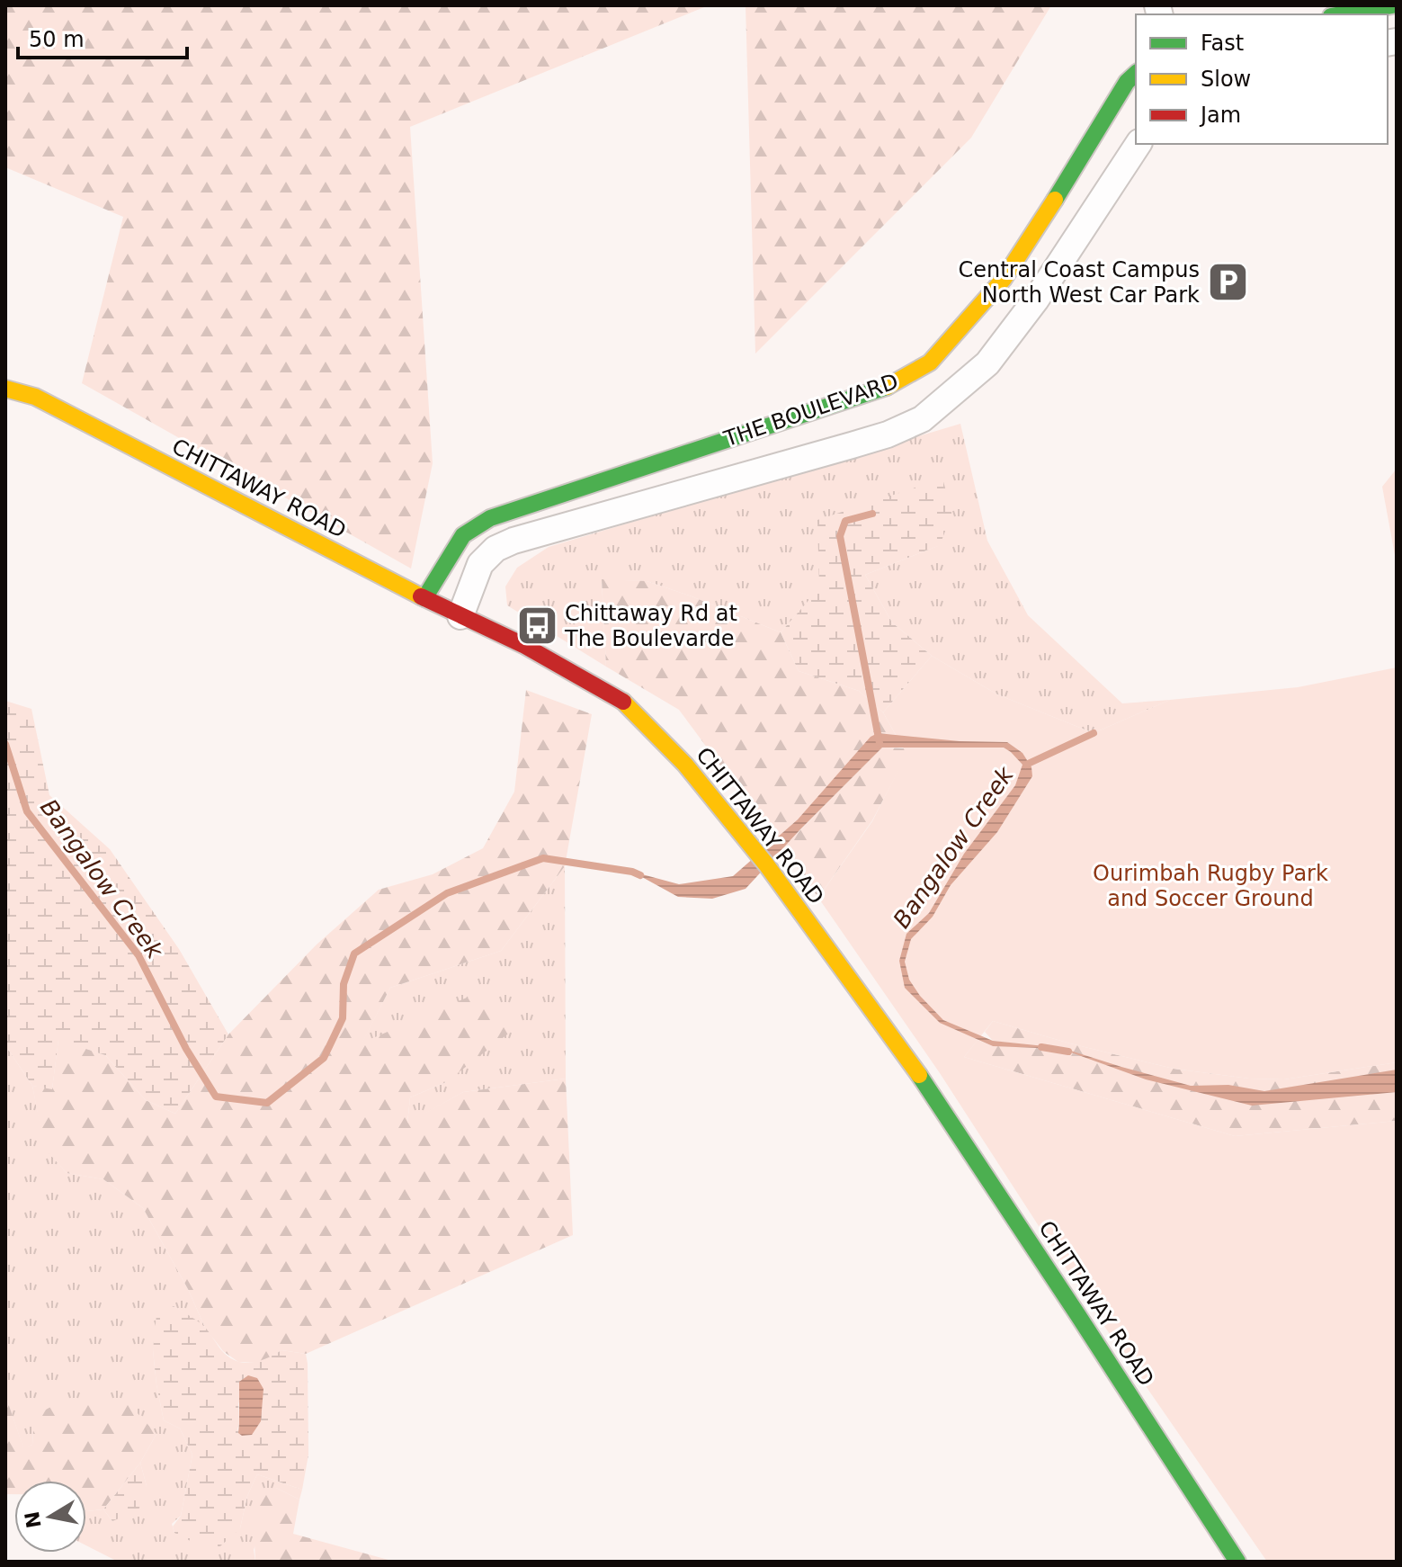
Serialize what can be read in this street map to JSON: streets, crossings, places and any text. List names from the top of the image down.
{
  "streets": {
    "main road": ["THE BOULEVARD", "CHITTAWAY ROAD"]
  },
  "crossings": [
    ["THE BOULEVARD", "CHITTAWAY ROAD"]
  ],
  "water": ["Bangalow Creek"],
  "parks": ["Ourimbah Rugby Park and Soccer Ground"],
  "places": {
    "parking": ["Central Coast Campus North West Car Park"],
    "bus stop": ["Chittaway Rd at The Boulevarde"]
  },
  "legend": ["Fast", "Slow", "Jam"],
  "scale_bar": "50 m",
  "north": "left"
}
